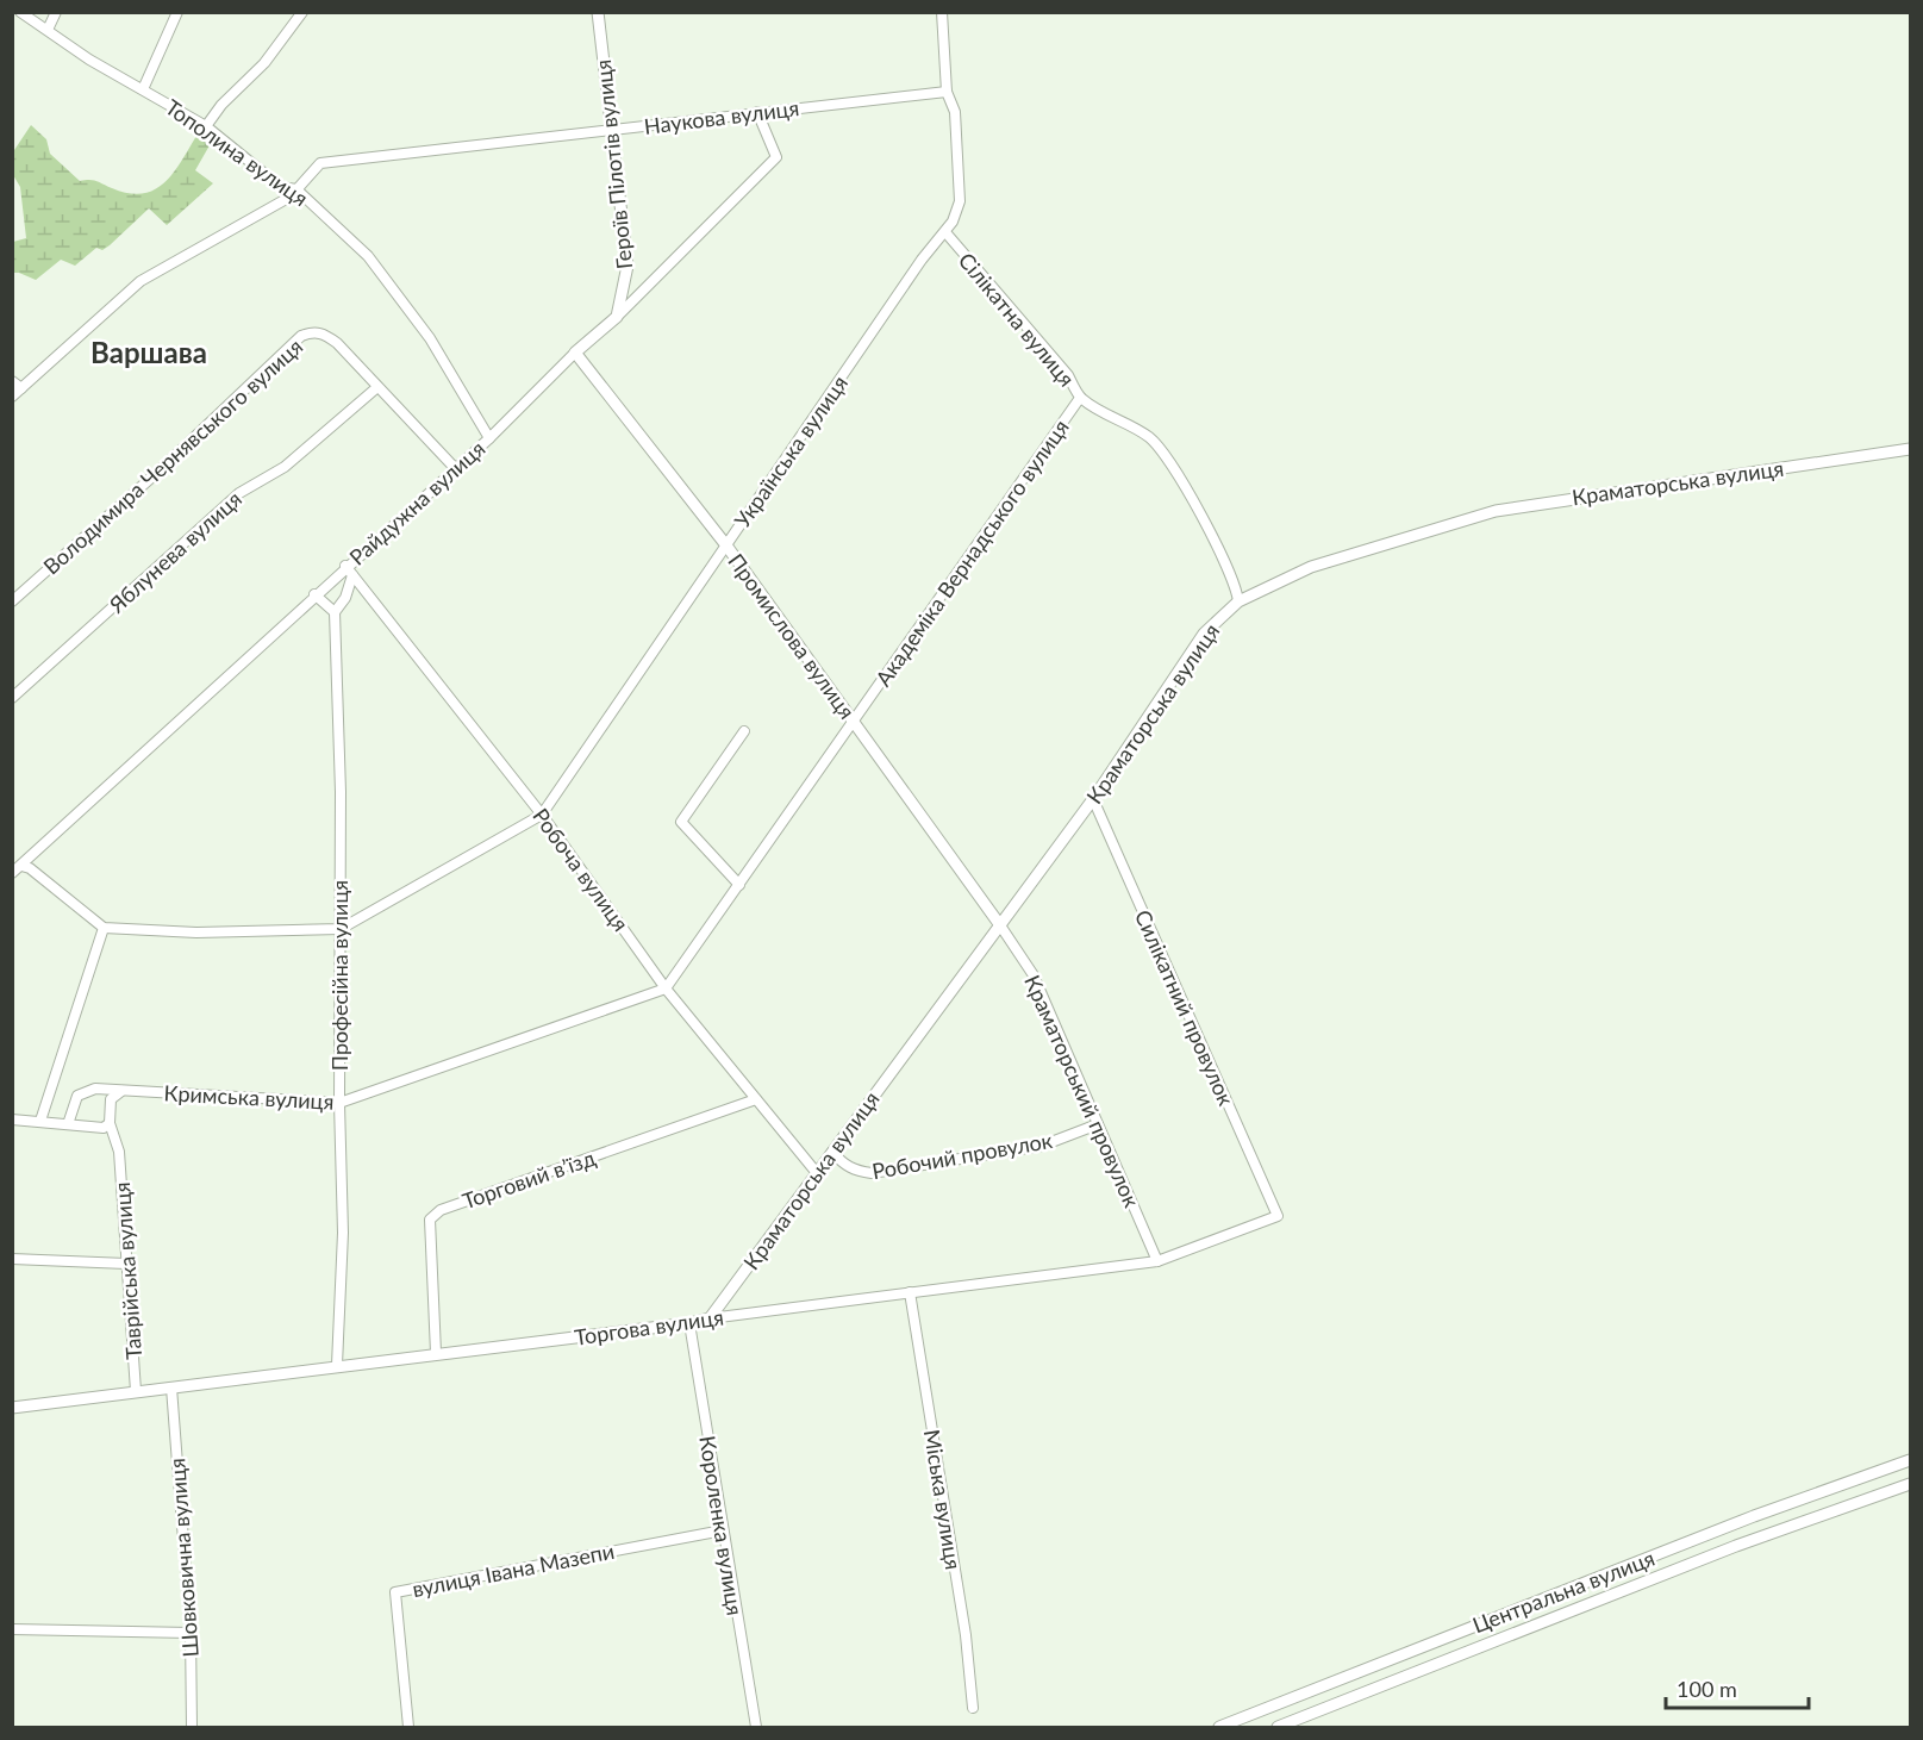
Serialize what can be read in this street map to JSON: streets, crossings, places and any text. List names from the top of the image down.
{
  "streets": {
    "street": [
      "Наукова вулиця",
      "Тополина вулиця",
      "Героїв Пілотів вулиця",
      "Сілікатна вулиця",
      "Українська вулиця",
      "Володимира Чернявського вулиця",
      "Краматорська вулиця",
      "Райдужна вулиця",
      "Яблунева вулиця",
      "Академіка Вернадського вулиця",
      "Промислова вулиця",
      "Робоча вулиця",
      "Професійна вулиця",
      "Силікатний провулок",
      "Краматорський провулок",
      "Кримська вулиця",
      "Робочий провулок",
      "Торговий в’їзд",
      "Таврійська вулиця",
      "Торгова вулиця",
      "Міська вулиця",
      "Короленка вулиця",
      "Шовковична вулиця",
      "вулиця Івана Мазепи",
      "Центральна вулиця"
    ]
  },
  "crossings": [
    ["Наукова вулиця", "Тополина вулиця"],
    ["Наукова вулиця", "Героїв Пілотів вулиця"],
    ["Наукова вулиця", "Українська вулиця"],
    ["Наукова вулиця", "Райдужна вулиця"],
    ["Тополина вулиця", "Райдужна вулиця"],
    ["Героїв Пілотів вулиця", "Райдужна вулиця"],
    ["Сілікатна вулиця", "Українська вулиця"],
    ["Сілікатна вулиця", "Краматорська вулиця"],
    ["Сілікатна вулиця", "Академіка Вернадського вулиця"],
    ["Українська вулиця", "Промислова вулиця"],
    ["Українська вулиця", "Робоча вулиця"],
    ["Володимира Чернявського вулиця", "Райдужна вулиця"],
    ["Володимира Чернявського вулиця", "Яблунева вулиця"],
    ["Краматорська вулиця", "Промислова вулиця"],
    ["Краматорська вулиця", "Робоча вулиця"],
    ["Краматорська вулиця", "Силікатний провулок"],
    ["Краматорська вулиця", "Краматорський провулок"],
    ["Краматорська вулиця", "Робочий провулок"],
    ["Краматорська вулиця", "Торгова вулиця"],
    ["Райдужна вулиця", "Промислова вулиця"],
    ["Райдужна вулиця", "Робоча вулиця"],
    ["Академіка Вернадського вулиця", "Промислова вулиця"],
    ["Академіка Вернадського вулиця", "Робоча вулиця"],
    ["Академіка Вернадського вулиця", "Кримська вулиця"],
    ["Промислова вулиця", "Краматорський провулок"],
    ["Робоча вулиця", "Кримська вулиця"],
    ["Робоча вулиця", "Торговий в’їзд"],
    ["Професійна вулиця", "Кримська вулиця"],
    ["Професійна вулиця", "Торгова вулиця"],
    ["Силікатний провулок", "Торгова вулиця"],
    ["Краматорський провулок", "Робочий провулок"],
    ["Краматорський провулок", "Торгова вулиця"],
    ["Торговий в’їзд", "Торгова вулиця"],
    ["Таврійська вулиця", "Торгова вулиця"],
    ["Торгова вулиця", "Міська вулиця"],
    ["Торгова вулиця", "Короленка вулиця"],
    ["Торгова вулиця", "Шовковична вулиця"],
    ["Короленка вулиця", "вулиця Івана Мазепи"]
  ],
  "districts": ["Варшава"],
  "scale_bar": "100 m"
}
